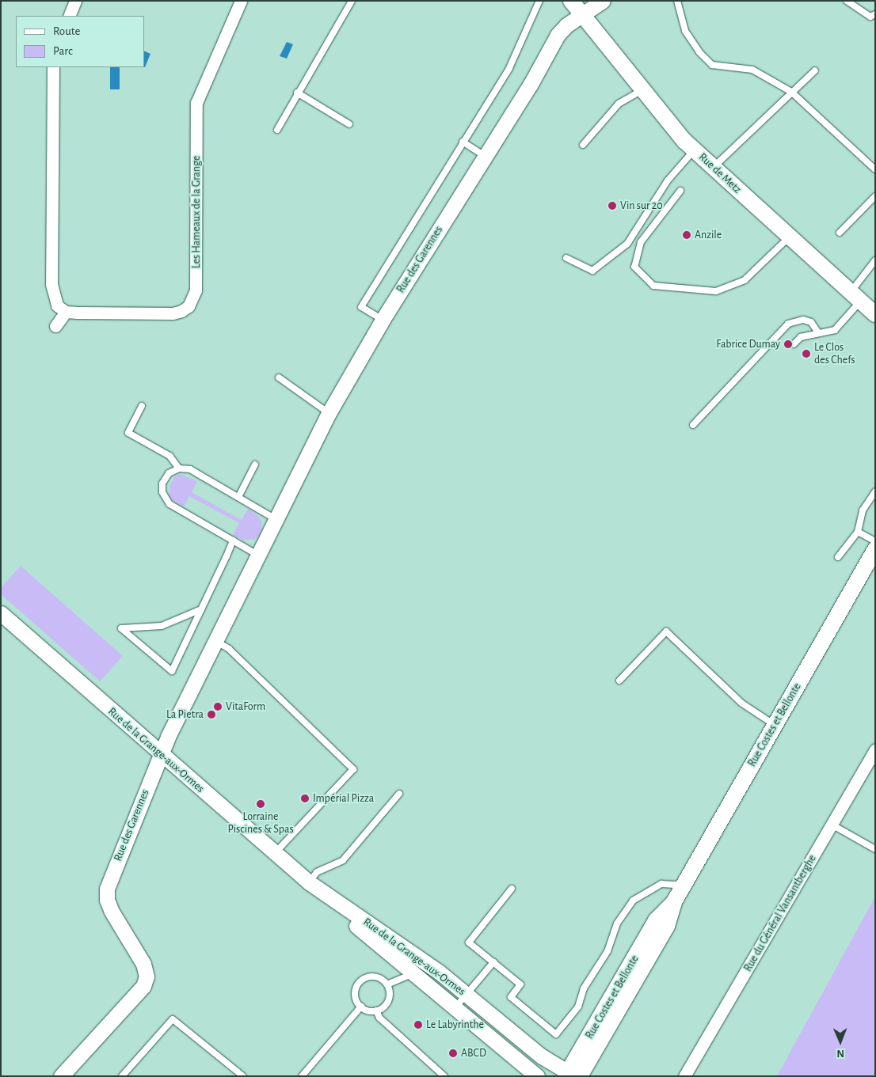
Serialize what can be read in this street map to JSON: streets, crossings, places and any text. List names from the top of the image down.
{
  "streets": {
    "main road": ["Rue de Metz", "Rue Costes et Bellonte"],
    "street": [
      "Les Hameaux de la Grange",
      "Rue des Garennes",
      "Rue de la Grange-aux-Ormes",
      "Rue du Général Vansantberghe"
    ]
  },
  "crossings": [
    ["Rue de Metz", "Rue des Garennes"],
    ["Rue des Garennes", "Rue de la Grange-aux-Ormes"],
    ["Rue Costes et Bellonte", "Rue de la Grange-aux-Ormes"]
  ],
  "places": [
    "Vin sur 20",
    "Anzile",
    "Fabrice Dumay",
    "Le Clos des Chefs",
    "VitaForm",
    "La Pietra",
    "Impérial Pizza",
    "Lorraine Piscines & Spas",
    "Le Labyrinthe",
    "ABCD"
  ],
  "legend": ["Route", "Parc"],
  "north": "bottom"
}
